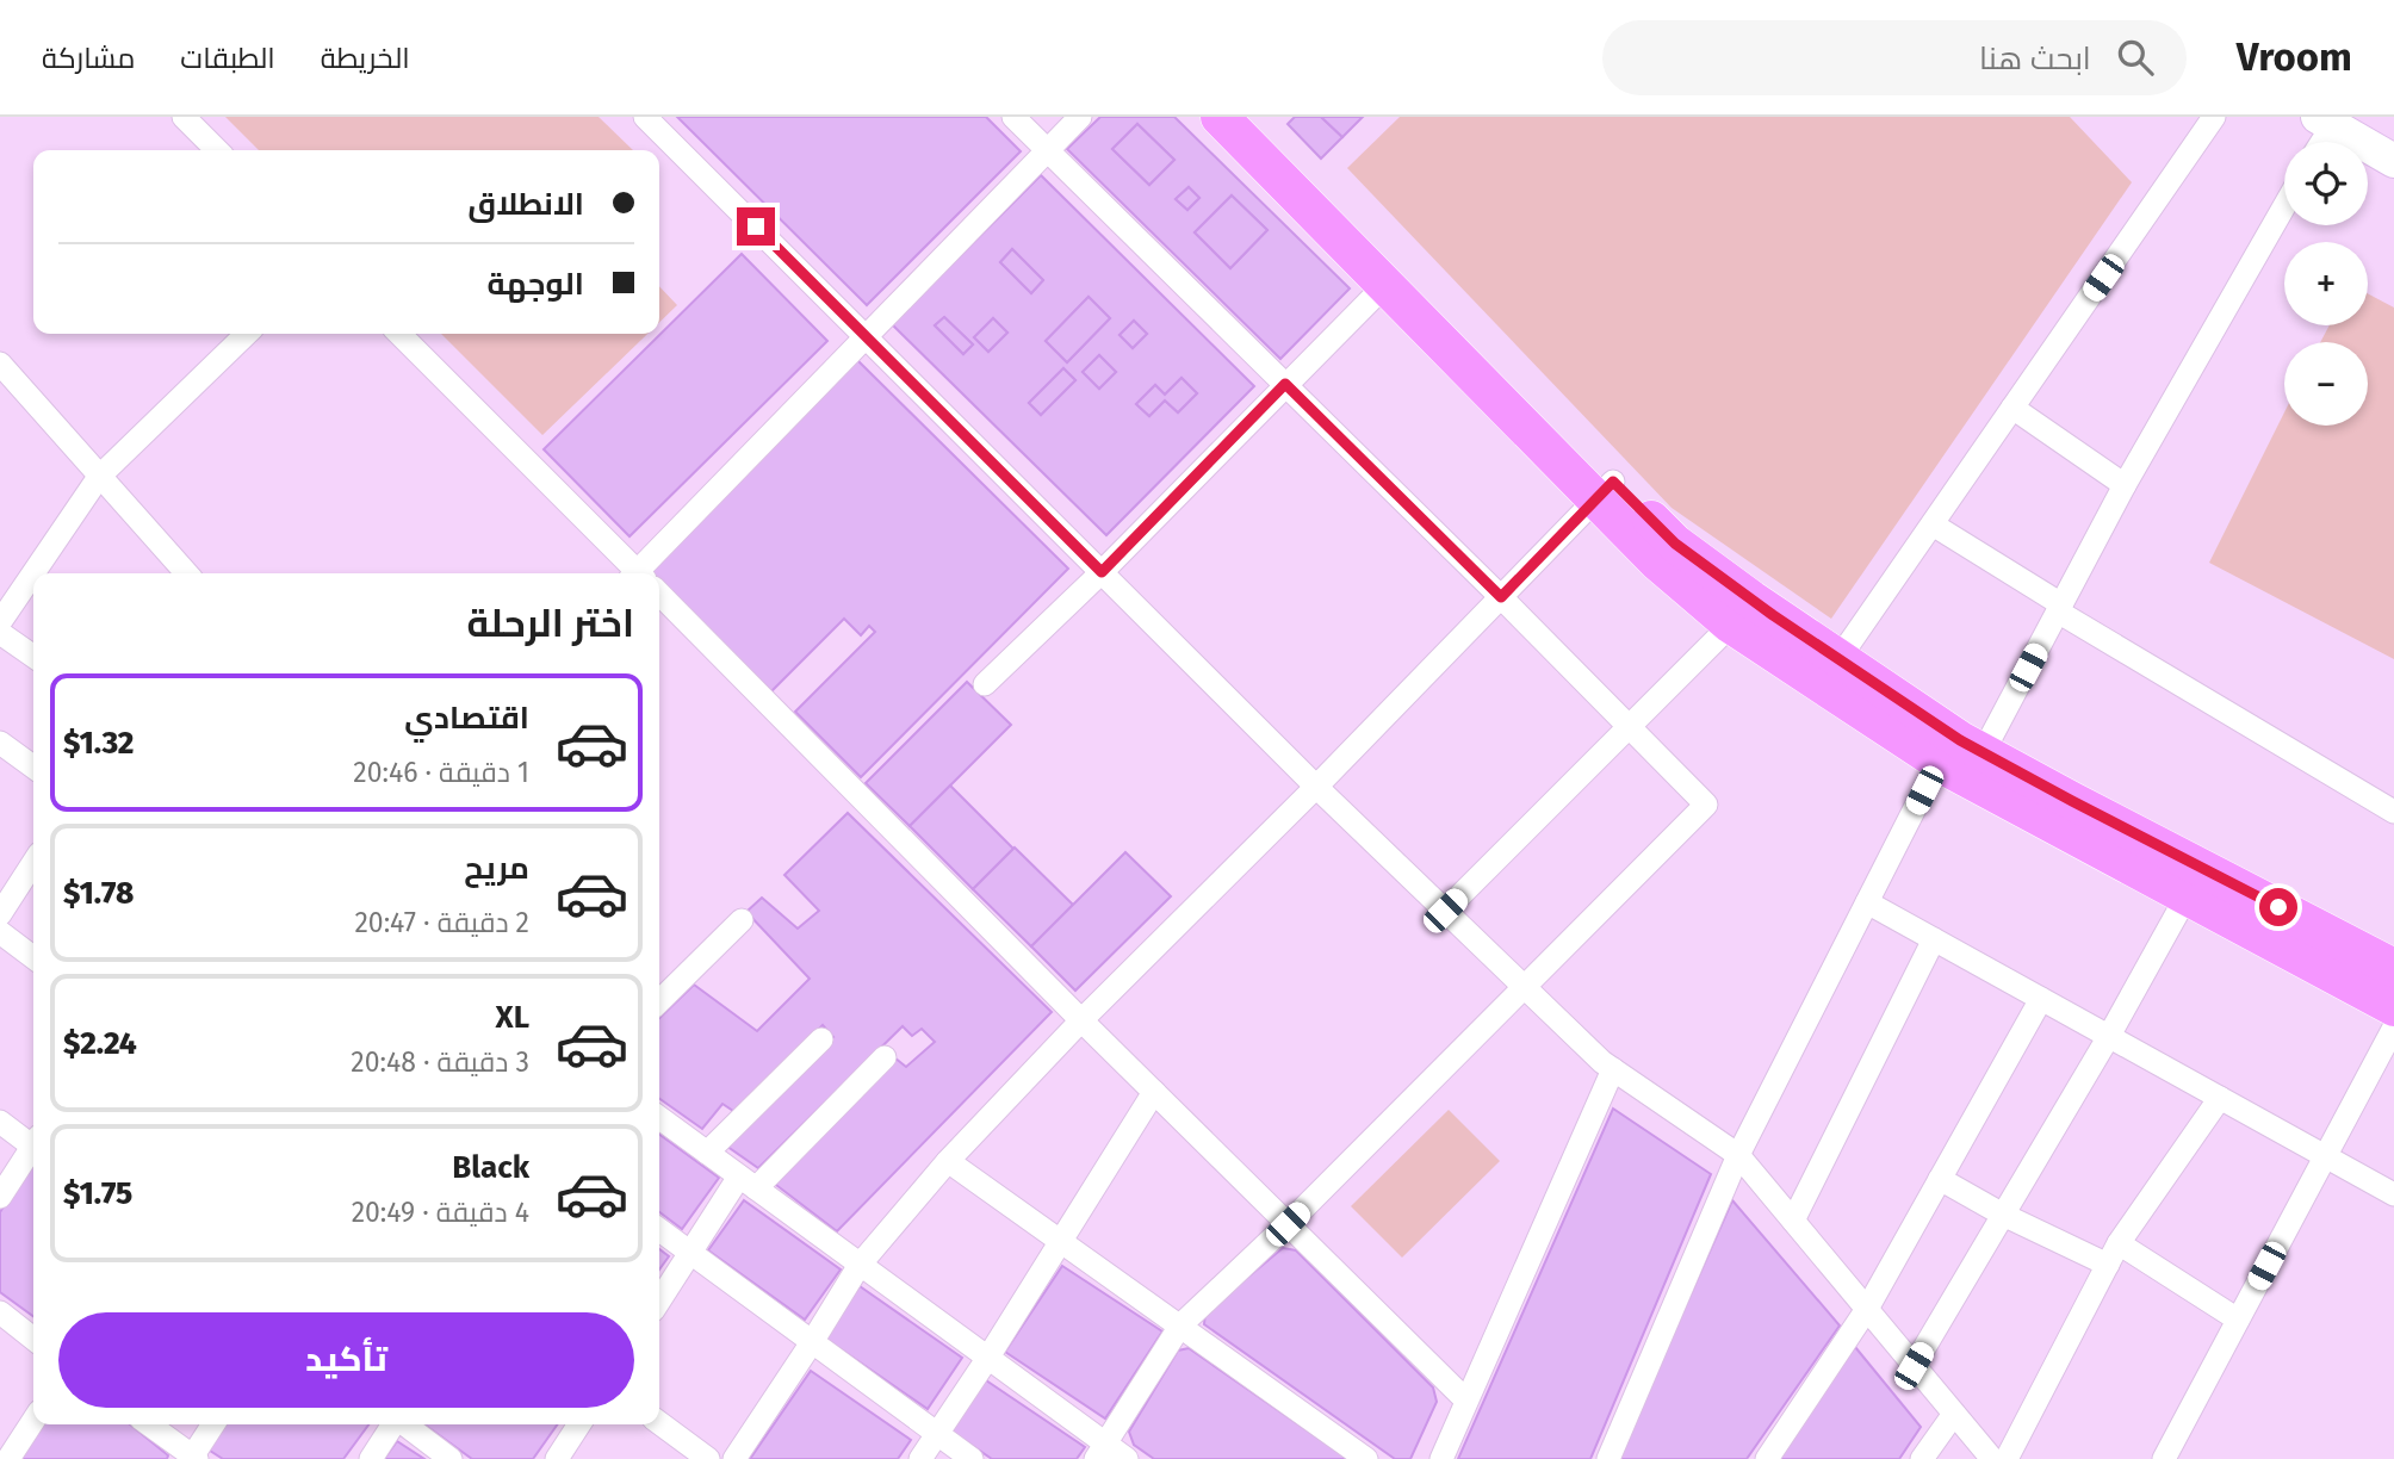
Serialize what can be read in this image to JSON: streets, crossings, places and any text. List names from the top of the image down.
{
  "page": {
    "header": "Vroom",
    "search": "ابحث هنا",
    "nav": ["الخريطة", "الطبقات", "مشاركة"],
    "map_buttons": ["+", "−"],
    "banner": ["الانطلاق", "الوجهة"],
    "heading": "اختر الرحلة",
    "list": [
      {
        "name": "اقتصادي",
        "note": "1 دقيقة · 20:46",
        "value": "$1.32"
      },
      {
        "name": "مريح",
        "note": "2 دقيقة · 20:47",
        "value": "$1.78"
      },
      {
        "name": "XL",
        "note": "3 دقيقة · 20:48",
        "value": "$2.24"
      },
      {
        "name": "Black",
        "note": "4 دقيقة · 20:49",
        "value": "$1.75"
      }
    ],
    "buttons": "تأكيد"
  }
}
